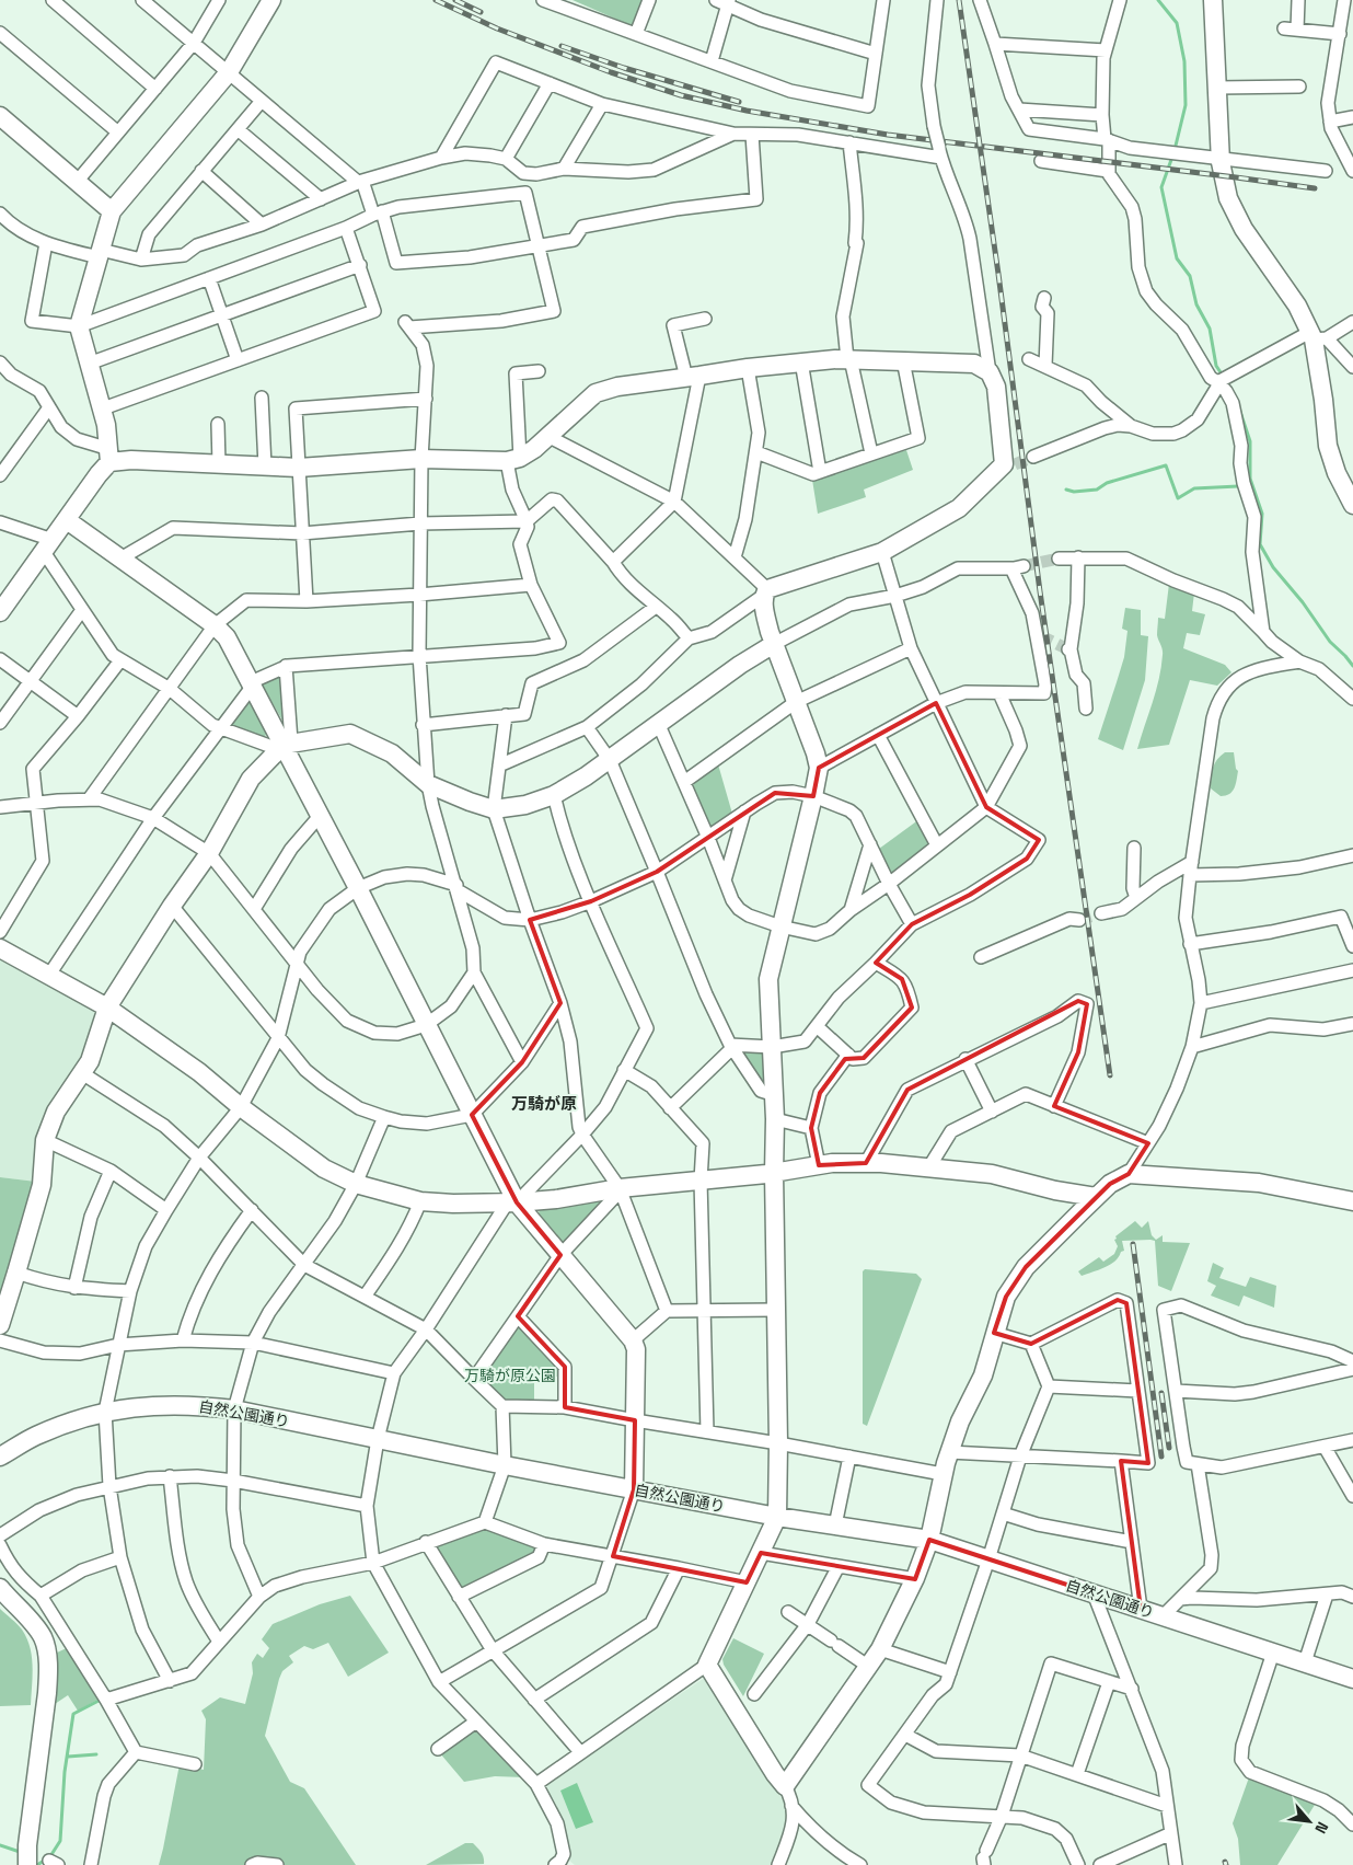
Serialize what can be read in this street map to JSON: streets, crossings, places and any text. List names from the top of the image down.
{
  "streets": {
    "street": ["自然公園通り"]
  },
  "districts": ["万騎が原"],
  "parks": ["万騎が原公園"],
  "north": "bottom right"
}
